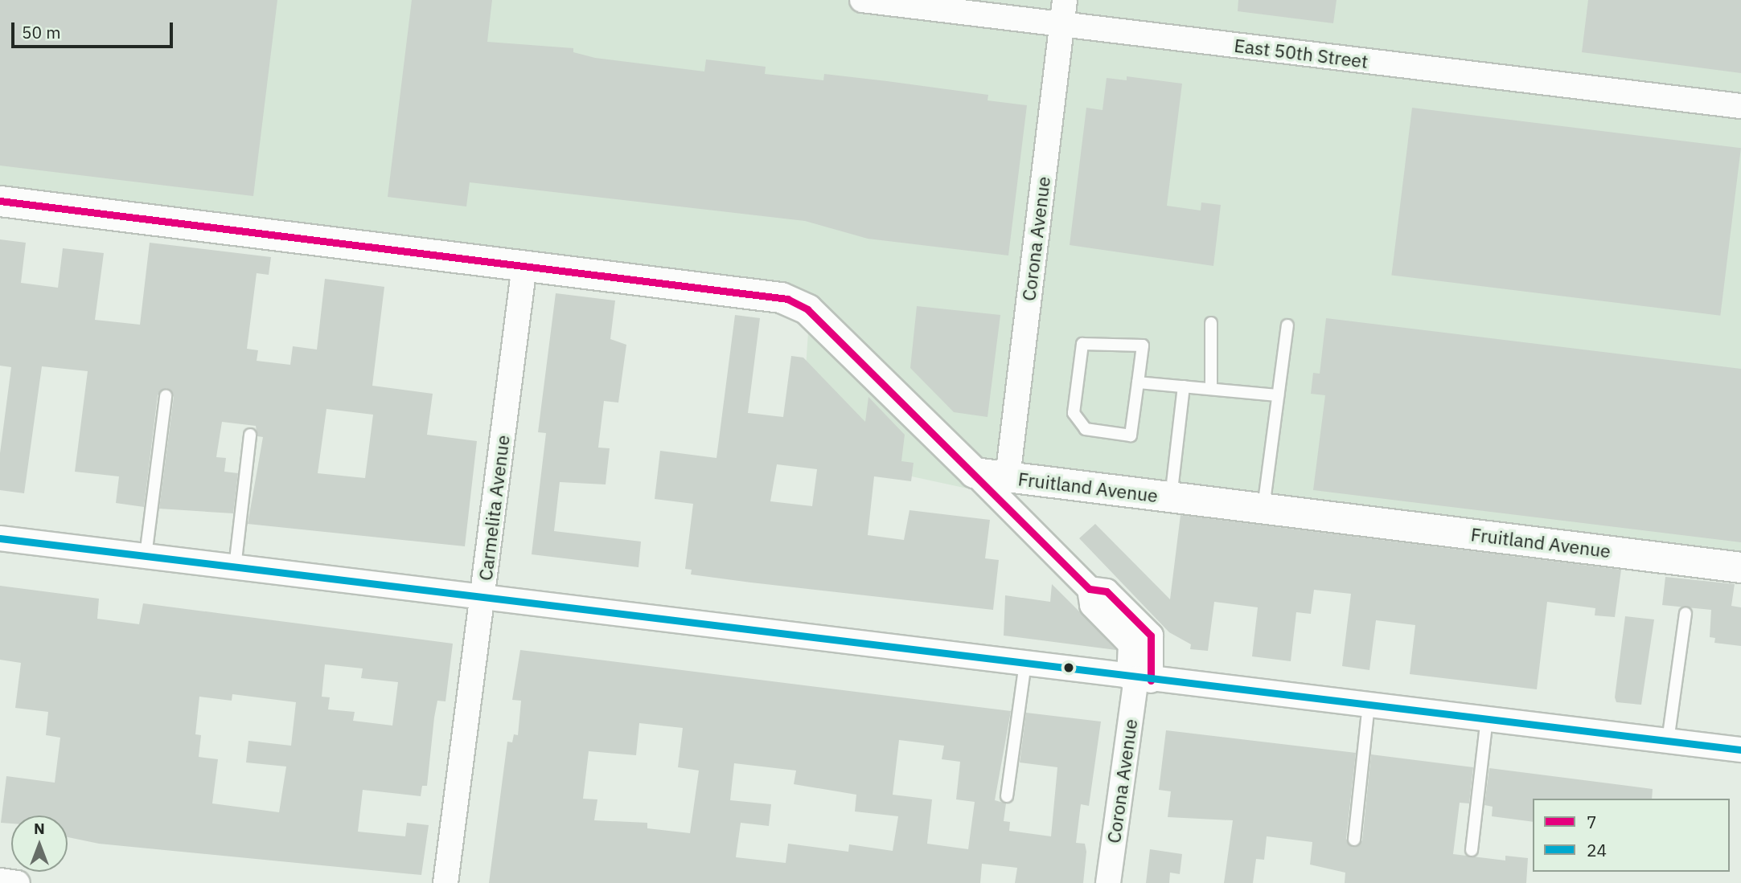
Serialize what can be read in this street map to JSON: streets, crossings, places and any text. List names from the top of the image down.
{
  "streets": {
    "street": [
      "East 50th Street",
      "Corona Avenue",
      "Fruitland Avenue",
      "Carmelita Avenue"
    ]
  },
  "crossings": [
    ["East 50th Street", "Corona Avenue"],
    ["Corona Avenue", "Fruitland Avenue"]
  ],
  "lines": ["transit line 7", "transit line 24"],
  "legend": ["7", "24"],
  "scale_bar": "50 m",
  "north": "top"
}
